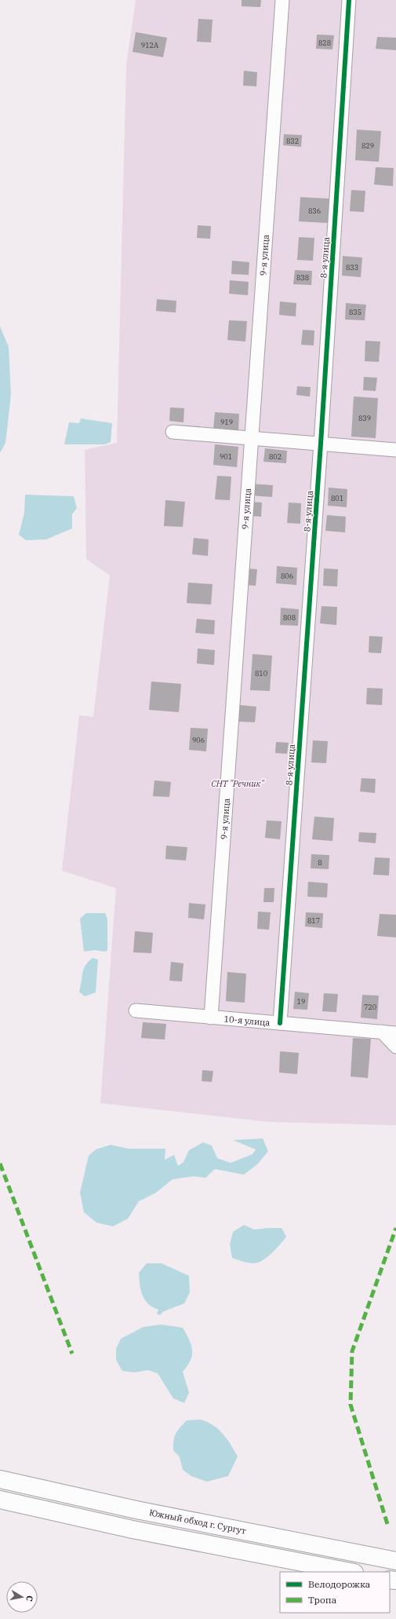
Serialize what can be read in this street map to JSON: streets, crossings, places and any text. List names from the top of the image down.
{
  "streets": {
    "highway": ["Южный обход г. Сургут"],
    "street": ["9-я улица", "8-я улица", "10-я улица"]
  },
  "crossings": [
    ["9-я улица", "10-я улица"],
    ["8-я улица", "10-я улица"]
  ],
  "parks": ["СНТ \"Речник\""],
  "house_numbers": [
    "828",
    "912А",
    "832",
    "829",
    "836",
    "833",
    "838",
    "835",
    "839",
    "919",
    "901",
    "802",
    "801",
    "806",
    "808",
    "810",
    "906",
    "8",
    "817",
    "19",
    "720"
  ],
  "legend": ["Велодорожка", "Тропа"],
  "north": "right"
}
